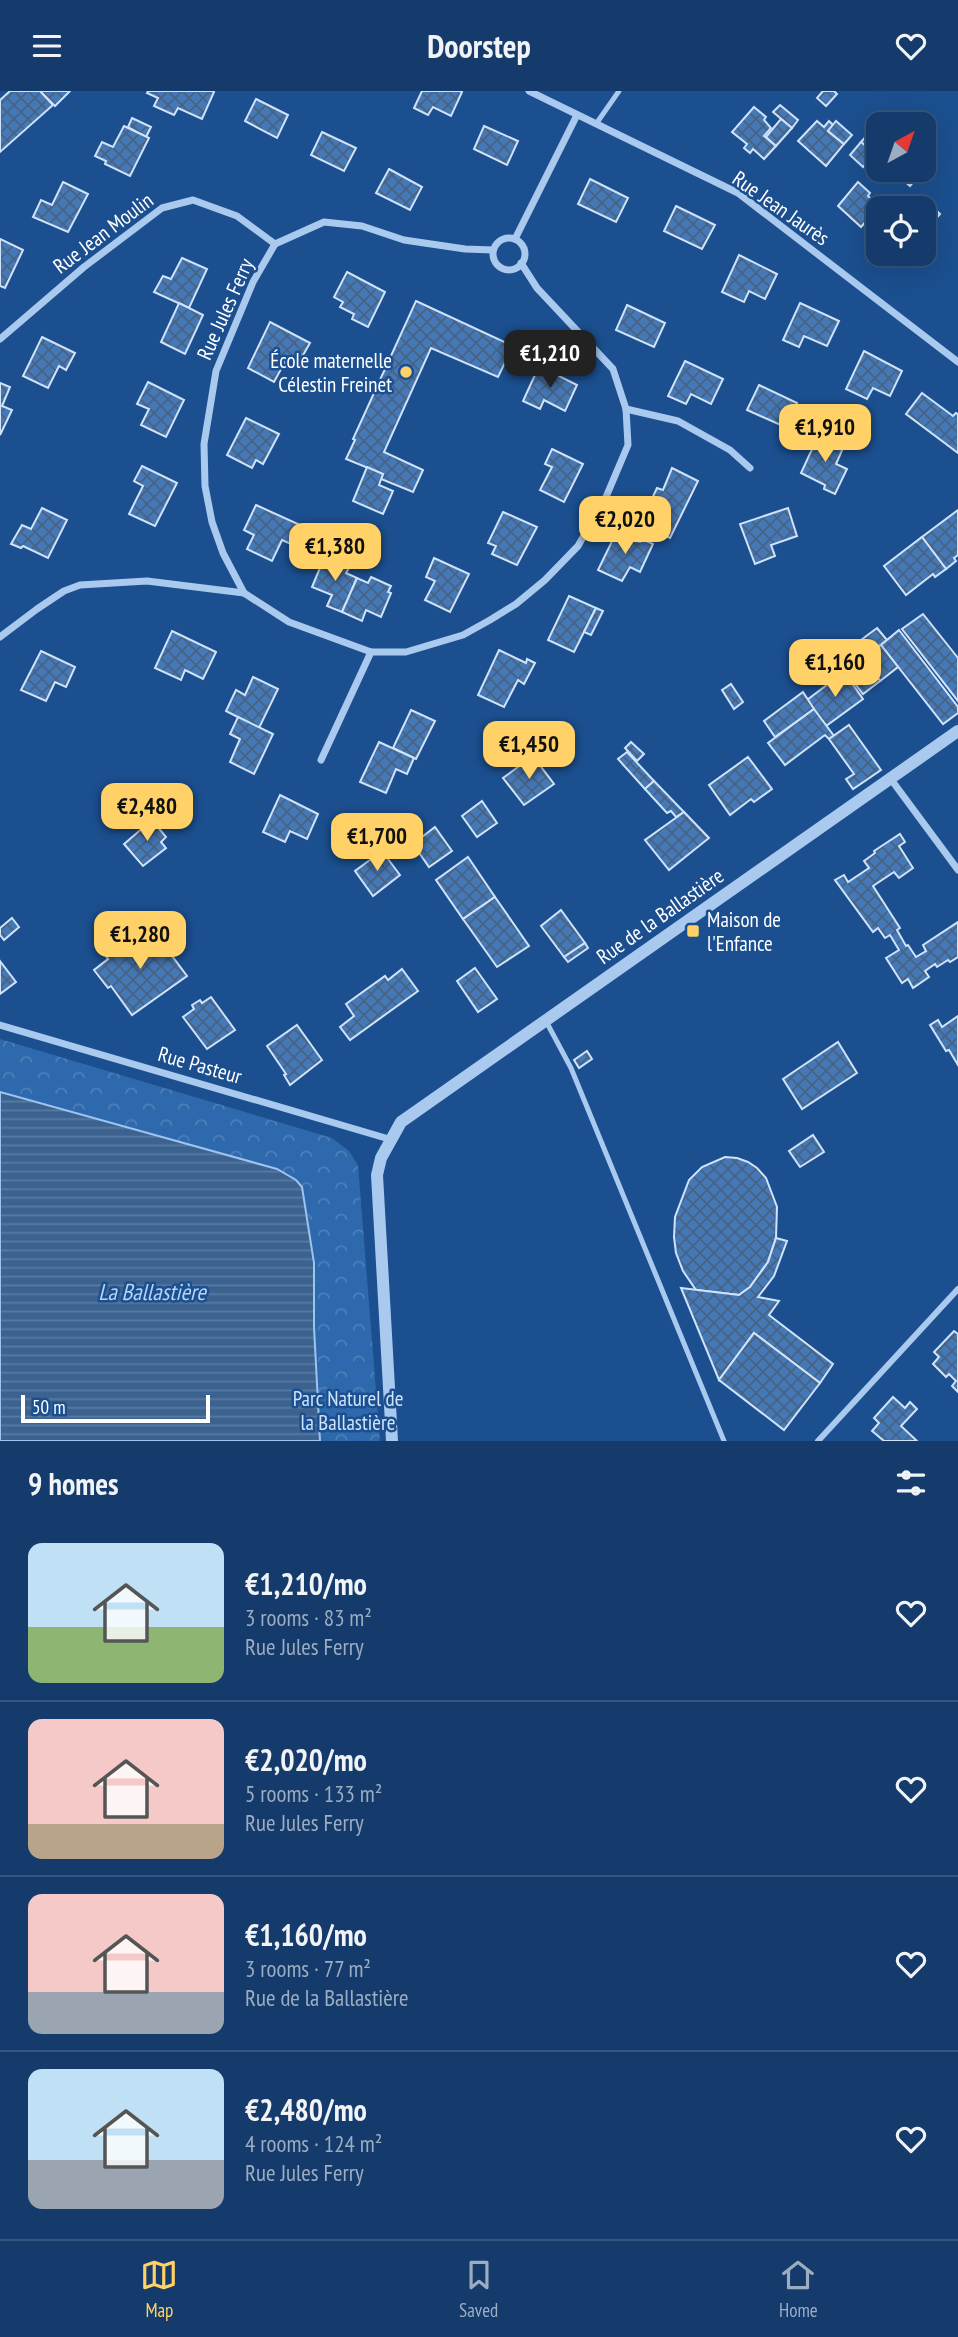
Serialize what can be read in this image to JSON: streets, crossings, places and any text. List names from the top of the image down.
{
  "streets": {
    "street": [
      "Rue Jean Jaurès",
      "Rue Jean Moulin",
      "Rue Jules Ferry",
      "Rue de la Ballastière",
      "Rue Pasteur"
    ]
  },
  "crossings": [
    ["Rue Jean Moulin", "Rue Jules Ferry"],
    ["Rue de la Ballastière", "Rue Pasteur"]
  ],
  "water": ["La Ballastière"],
  "parks": ["Parc Naturel de la Ballastière"],
  "places": {
    "other": ["École maternelle Célestin Freinet"],
    "transit": ["Maison de l'Enfance"]
  },
  "scale_bar": "50 m",
  "north": "top right",
  "page": {
    "header": "Doorstep",
    "price": [
      "€1,210",
      "€1,910",
      "€2,020",
      "€1,380",
      "€1,160",
      "€1,450",
      "€2,480",
      "€1,700",
      "€1,280"
    ],
    "scale": "50 m",
    "heading": "9 homes",
    "list": [
      {
        "name": "€1,210/mo",
        "note": "3 rooms · 83 m² · Rue Jules Ferry"
      },
      {
        "name": "€2,020/mo",
        "note": "5 rooms · 133 m² · Rue Jules Ferry"
      },
      {
        "name": "€1,160/mo",
        "note": "3 rooms · 77 m² · Rue de la Ballastière"
      },
      {
        "name": "€2,480/mo",
        "note": "4 rooms · 124 m² · Rue Jules Ferry"
      }
    ],
    "tabs": ["Map", "Saved", "Home"]
  }
}
